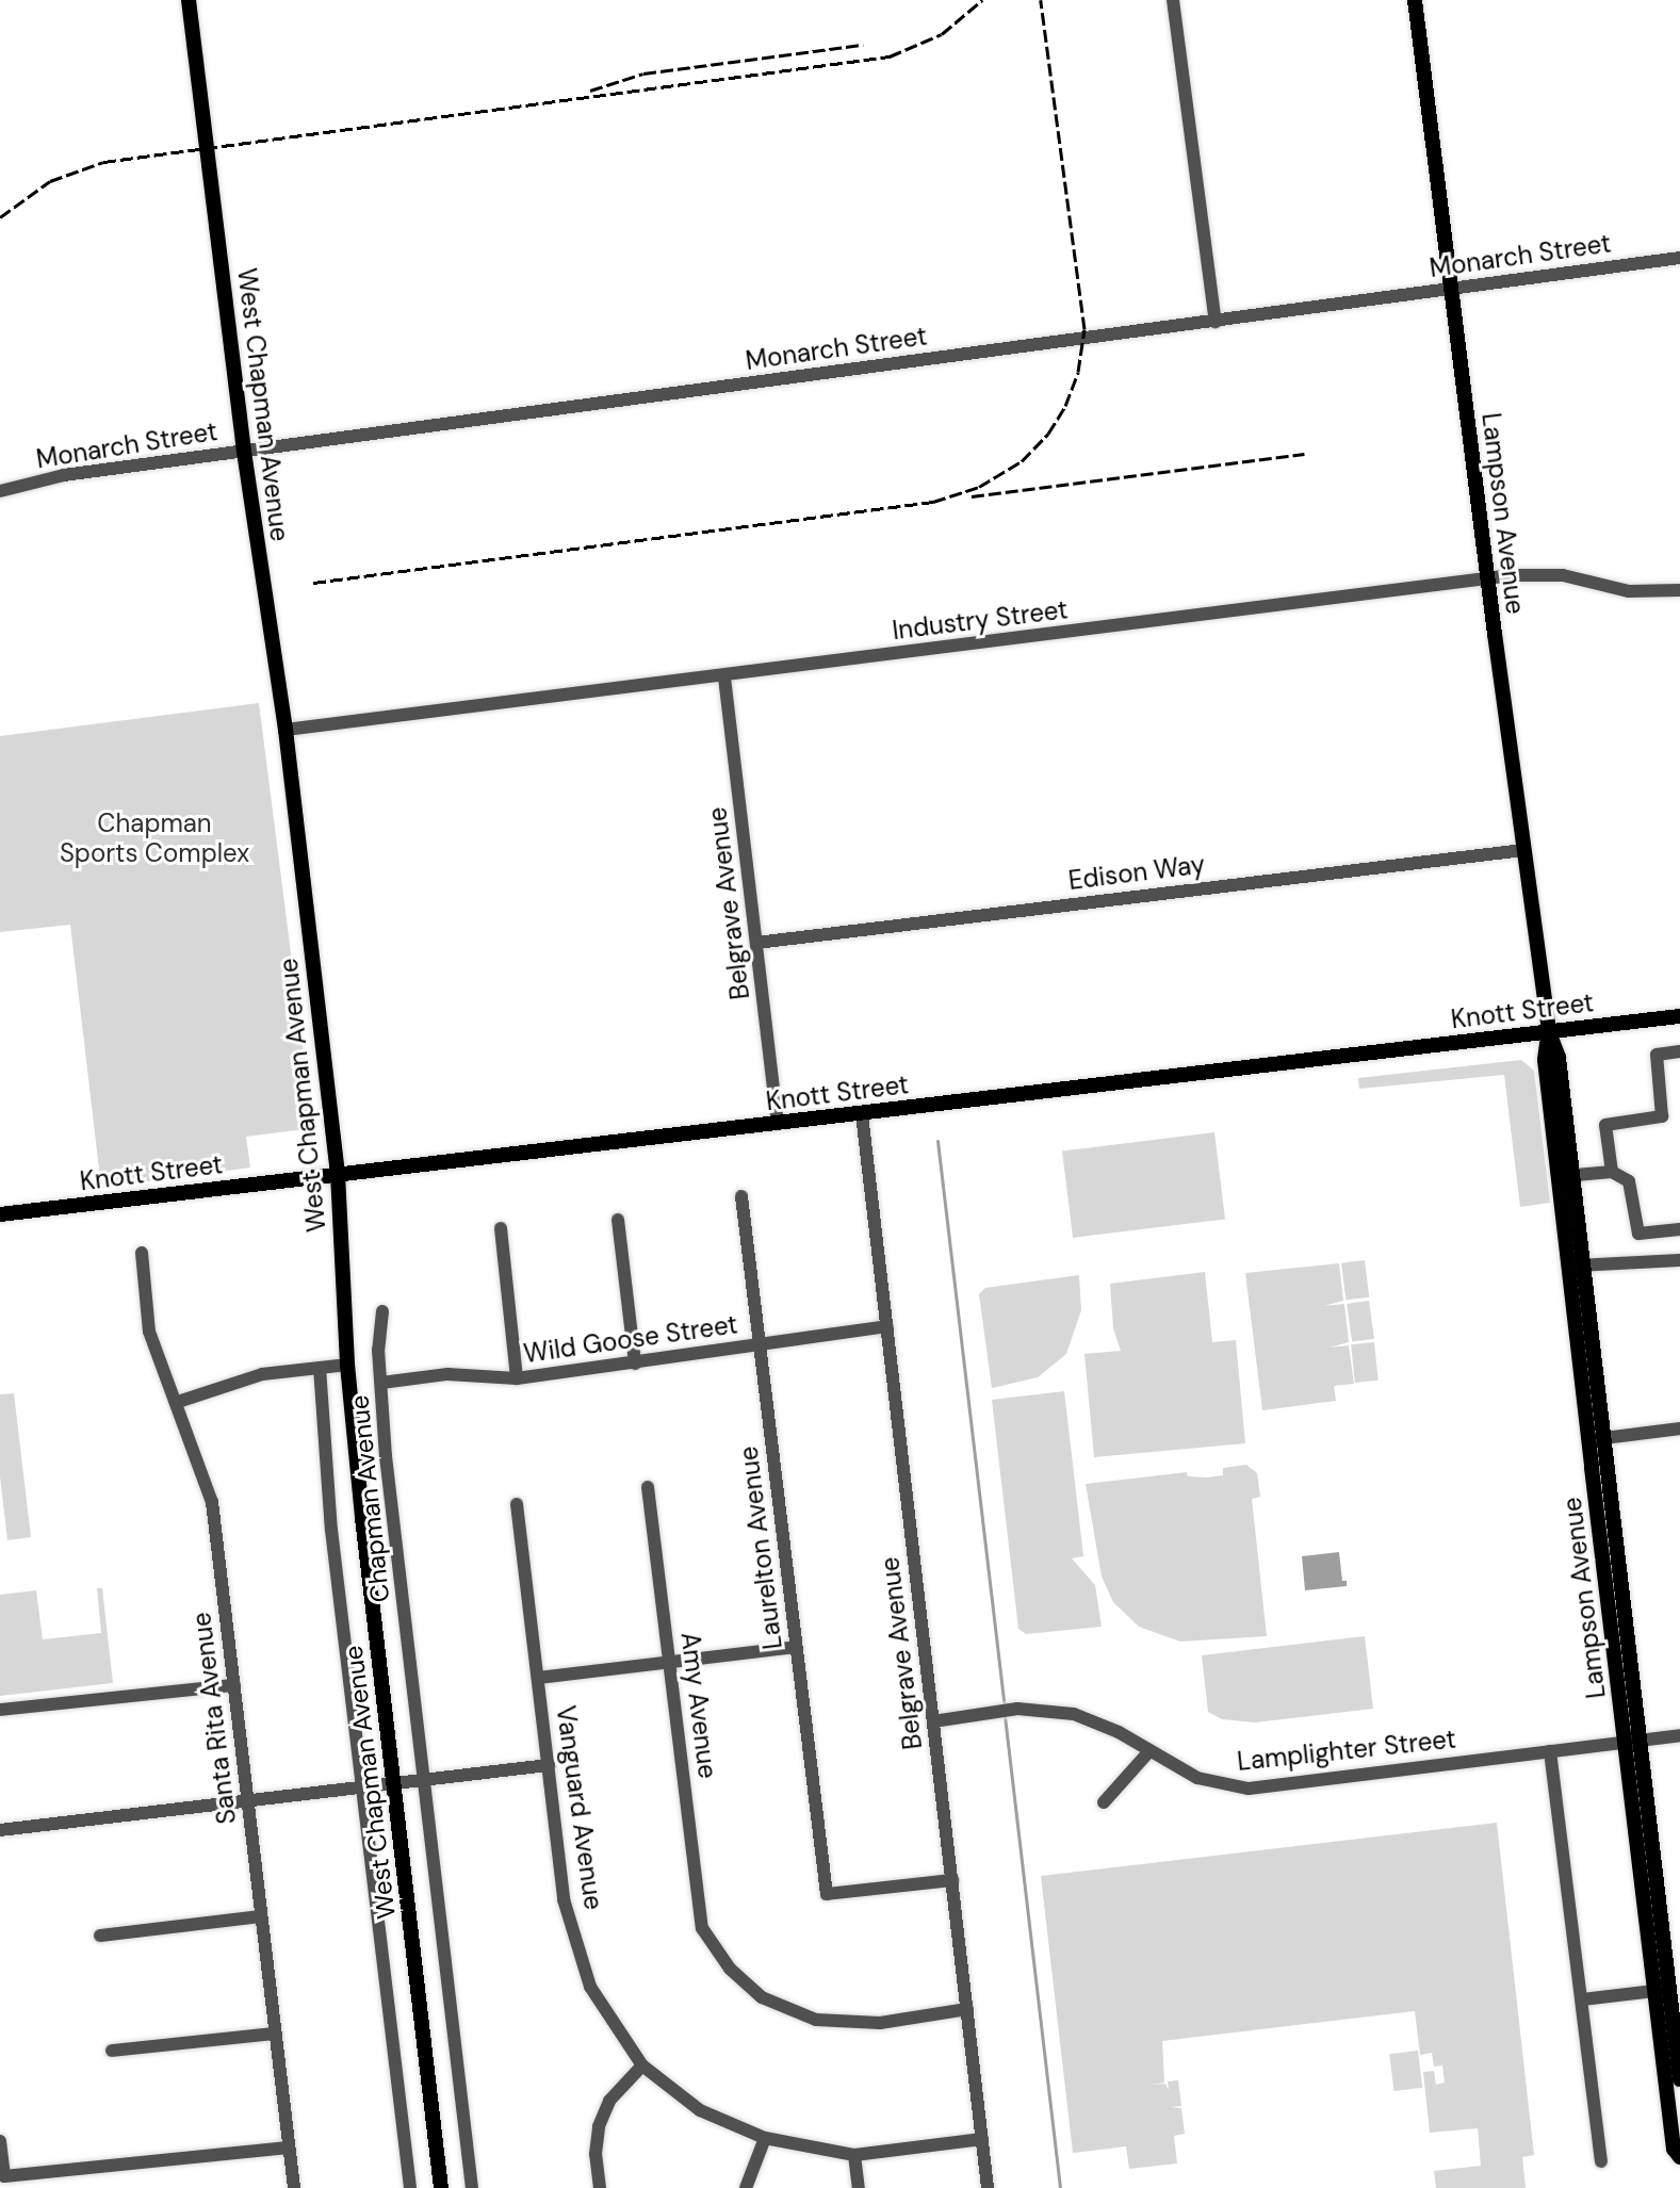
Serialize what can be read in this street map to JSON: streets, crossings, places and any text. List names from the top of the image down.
{
  "streets": {
    "main road": ["West Chapman Avenue", "Lampson Avenue", "Knott Street"],
    "street": [
      "Monarch Street",
      "Industry Street",
      "Edison Way",
      "Belgrave Avenue",
      "Wild Goose Street",
      "Chapman Avenue",
      "Laurelton Avenue",
      "Amy Avenue",
      "Santa Rita Avenue",
      "Lamplighter Street",
      "Vanguard Avenue"
    ]
  },
  "crossings": [
    ["Monarch Street", "West Chapman Avenue"],
    ["Monarch Street", "Lampson Avenue"],
    ["West Chapman Avenue", "Industry Street"],
    ["West Chapman Avenue", "Knott Street"],
    ["Lampson Avenue", "Industry Street"],
    ["Lampson Avenue", "Edison Way"],
    ["Lampson Avenue", "Knott Street"],
    ["Lampson Avenue", "Lamplighter Street"],
    ["Industry Street", "Belgrave Avenue"],
    ["Edison Way", "Belgrave Avenue"],
    ["Belgrave Avenue", "Knott Street"],
    ["Belgrave Avenue", "Wild Goose Street"],
    ["Belgrave Avenue", "Laurelton Avenue"],
    ["Belgrave Avenue", "Amy Avenue"],
    ["Belgrave Avenue", "Lamplighter Street"],
    ["Belgrave Avenue", "Vanguard Avenue"],
    ["Wild Goose Street", "Chapman Avenue"],
    ["Wild Goose Street", "Laurelton Avenue"]
  ],
  "parks": ["Chapman Sports Complex"]
}
